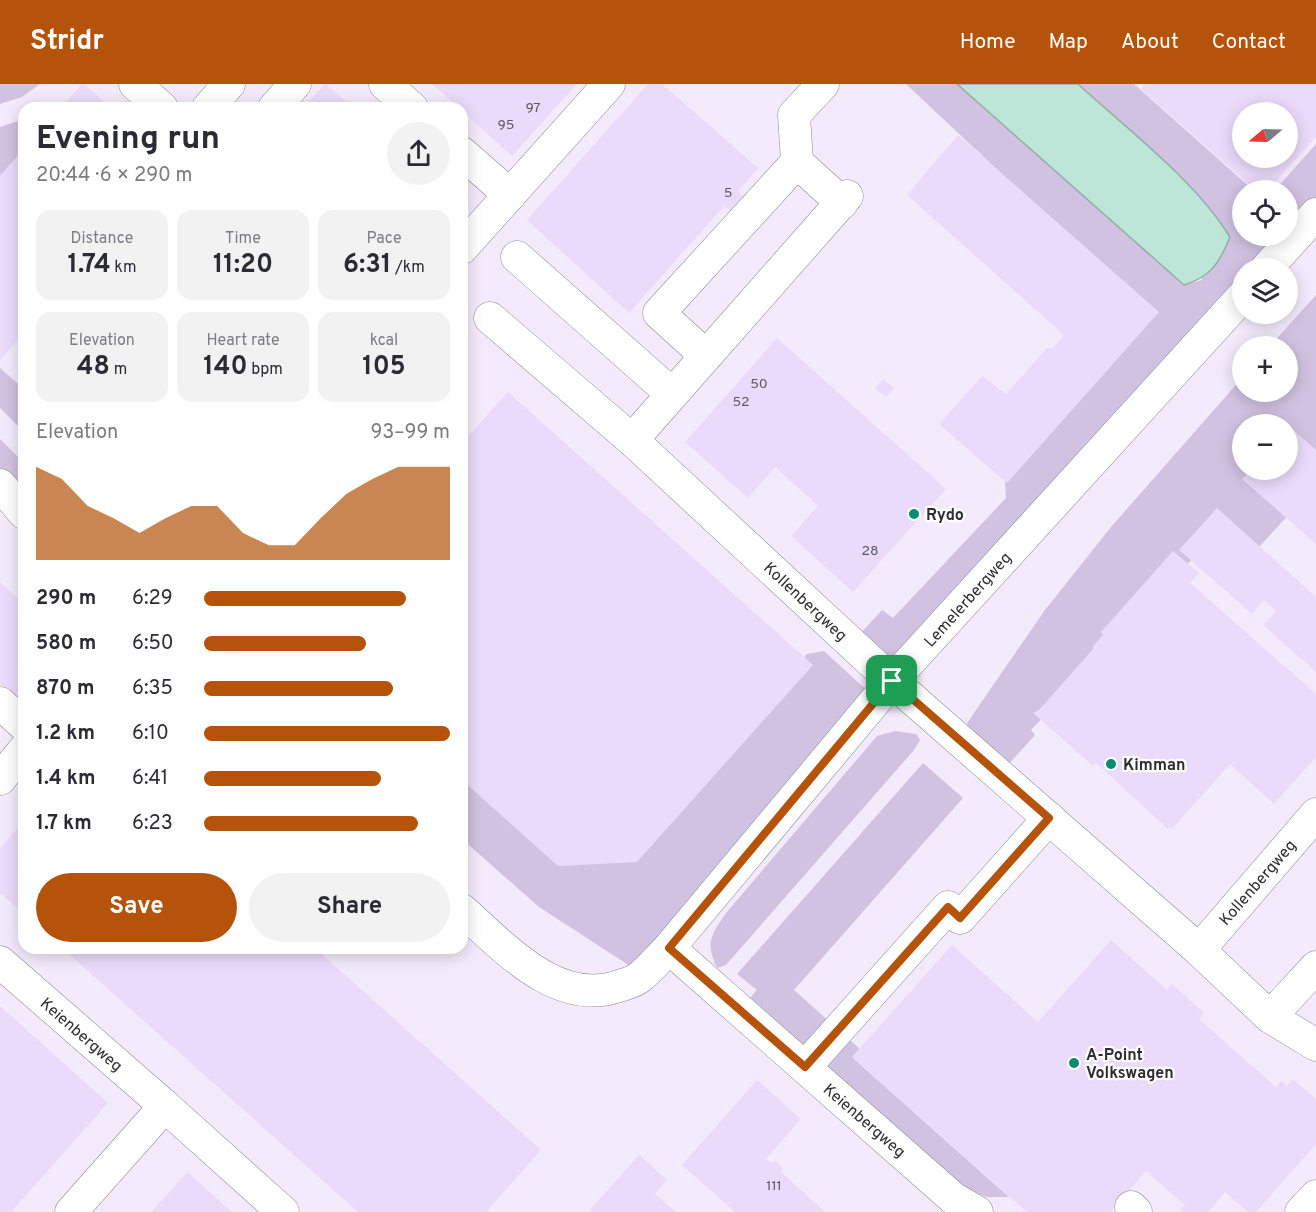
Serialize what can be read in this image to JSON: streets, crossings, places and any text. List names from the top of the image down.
{
  "streets": {
    "street": ["Lemelerbergweg", "Kollenbergweg", "Keienbergweg"]
  },
  "crossings": [
    ["Lemelerbergweg", "Kollenbergweg"],
    ["Lemelerbergweg", "Keienbergweg"]
  ],
  "places": ["Rydo", "Kimman", "A-Point Volkswagen"],
  "house_numbers": [
    "97",
    "95",
    "5",
    "50",
    "52",
    "28",
    "111"
  ],
  "north": "left",
  "page": {
    "header": "Stridr",
    "nav": [
      "Home",
      "Map",
      "About",
      "Contact"
    ],
    "map_buttons": ["+", "−"],
    "heading": ["Evening run", "20:44 · 6 × 290 m"],
    "stats": [
      ["Distance", "1.74 km"],
      ["Time", "11:20"],
      ["Pace", "6:31 /km"],
      ["Elevation", "48 m"],
      ["Heart rate", "140 bpm"],
      ["kcal", "105"]
    ],
    "chart": ["Elevation", "93–99 m"],
    "list": [
      {
        "name": "290 m",
        "note": "6:29"
      },
      {
        "name": "580 m",
        "note": "6:50"
      },
      {
        "name": "870 m",
        "note": "6:35"
      },
      {
        "name": "1.2 km",
        "note": "6:10"
      },
      {
        "name": "1.4 km",
        "note": "6:41"
      },
      {
        "name": "1.7 km",
        "note": "6:23"
      }
    ],
    "buttons": ["Save", "Share"]
  }
}
